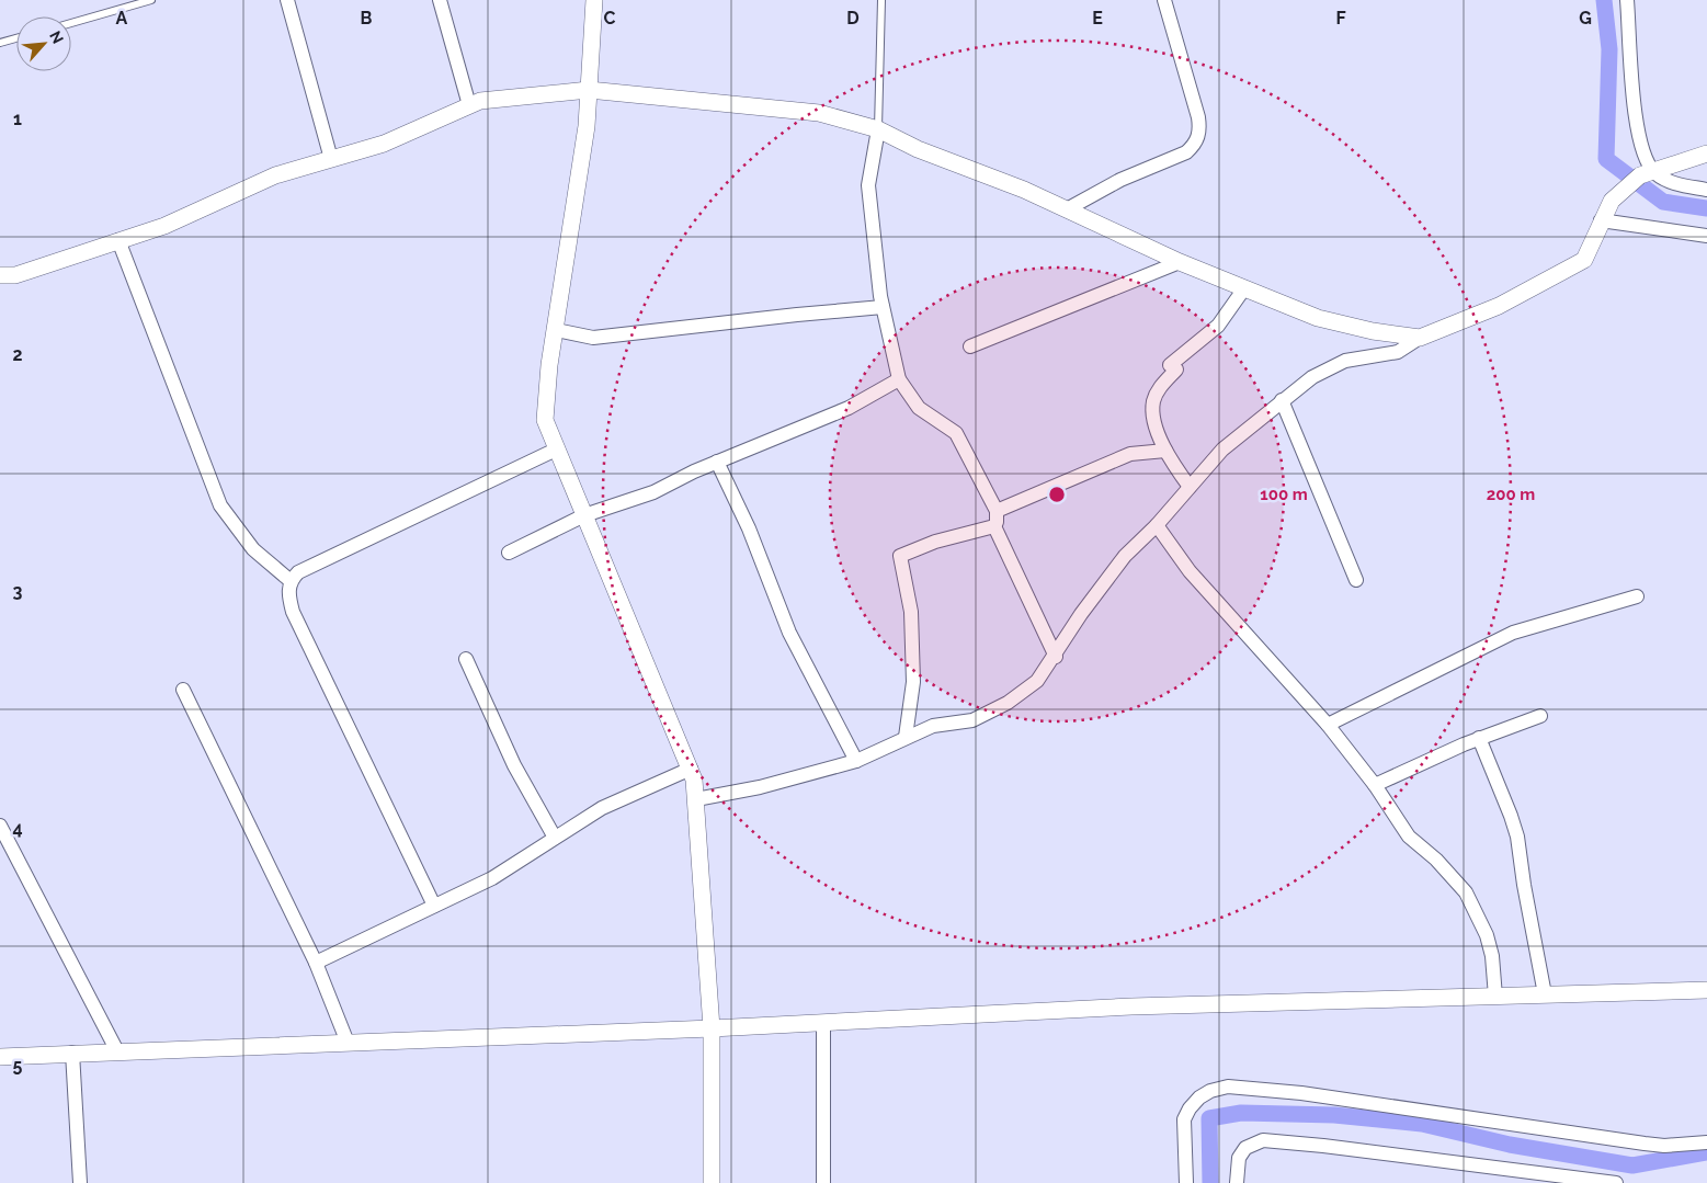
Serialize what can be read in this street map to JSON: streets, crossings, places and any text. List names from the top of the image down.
{
  "north": "top right",
  "grid": {
    "columns": [
      "A",
      "B",
      "C",
      "D",
      "E",
      "F",
      "G"
    ],
    "rows": [
      "1",
      "2",
      "3",
      "4",
      "5"
    ]
  },
  "rings": ["100 m", "200 m"]
}
